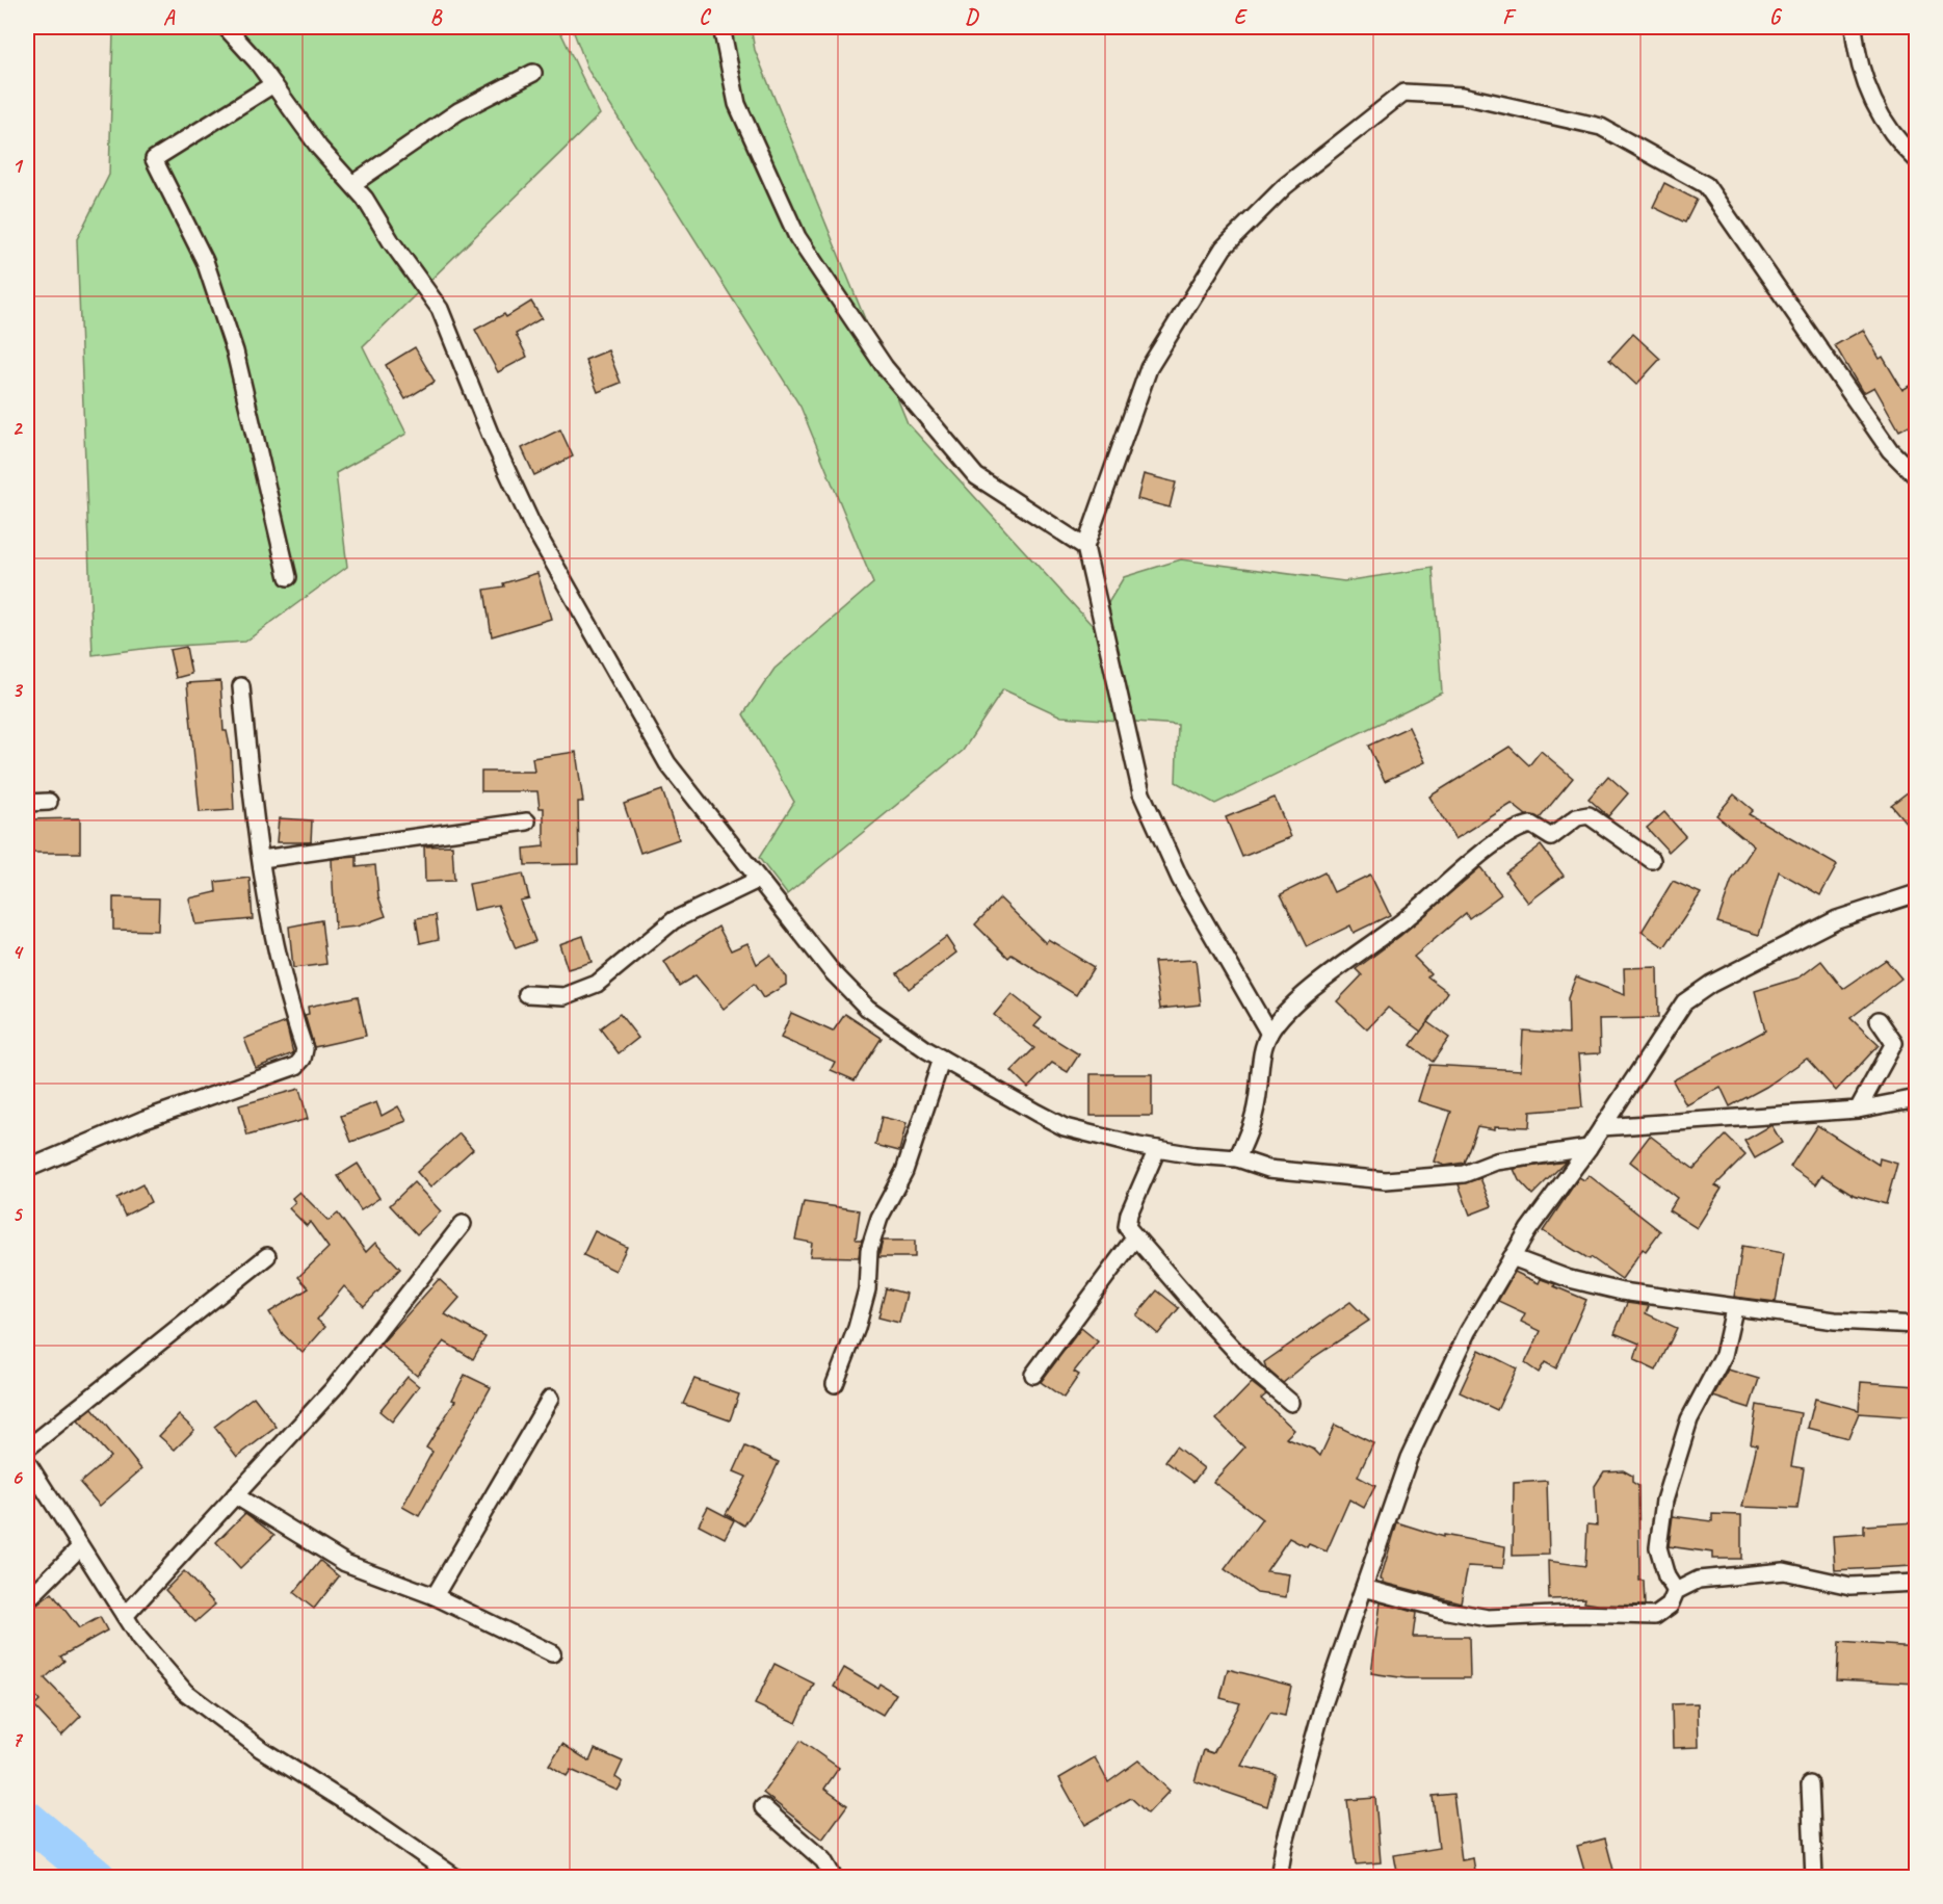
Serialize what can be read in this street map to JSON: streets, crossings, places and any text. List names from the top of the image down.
{
  "grid": {
    "columns": [
      "A",
      "B",
      "C",
      "D",
      "E",
      "F",
      "G"
    ],
    "rows": [
      "1",
      "2",
      "3",
      "4",
      "5",
      "6",
      "7"
    ]
  }
}
